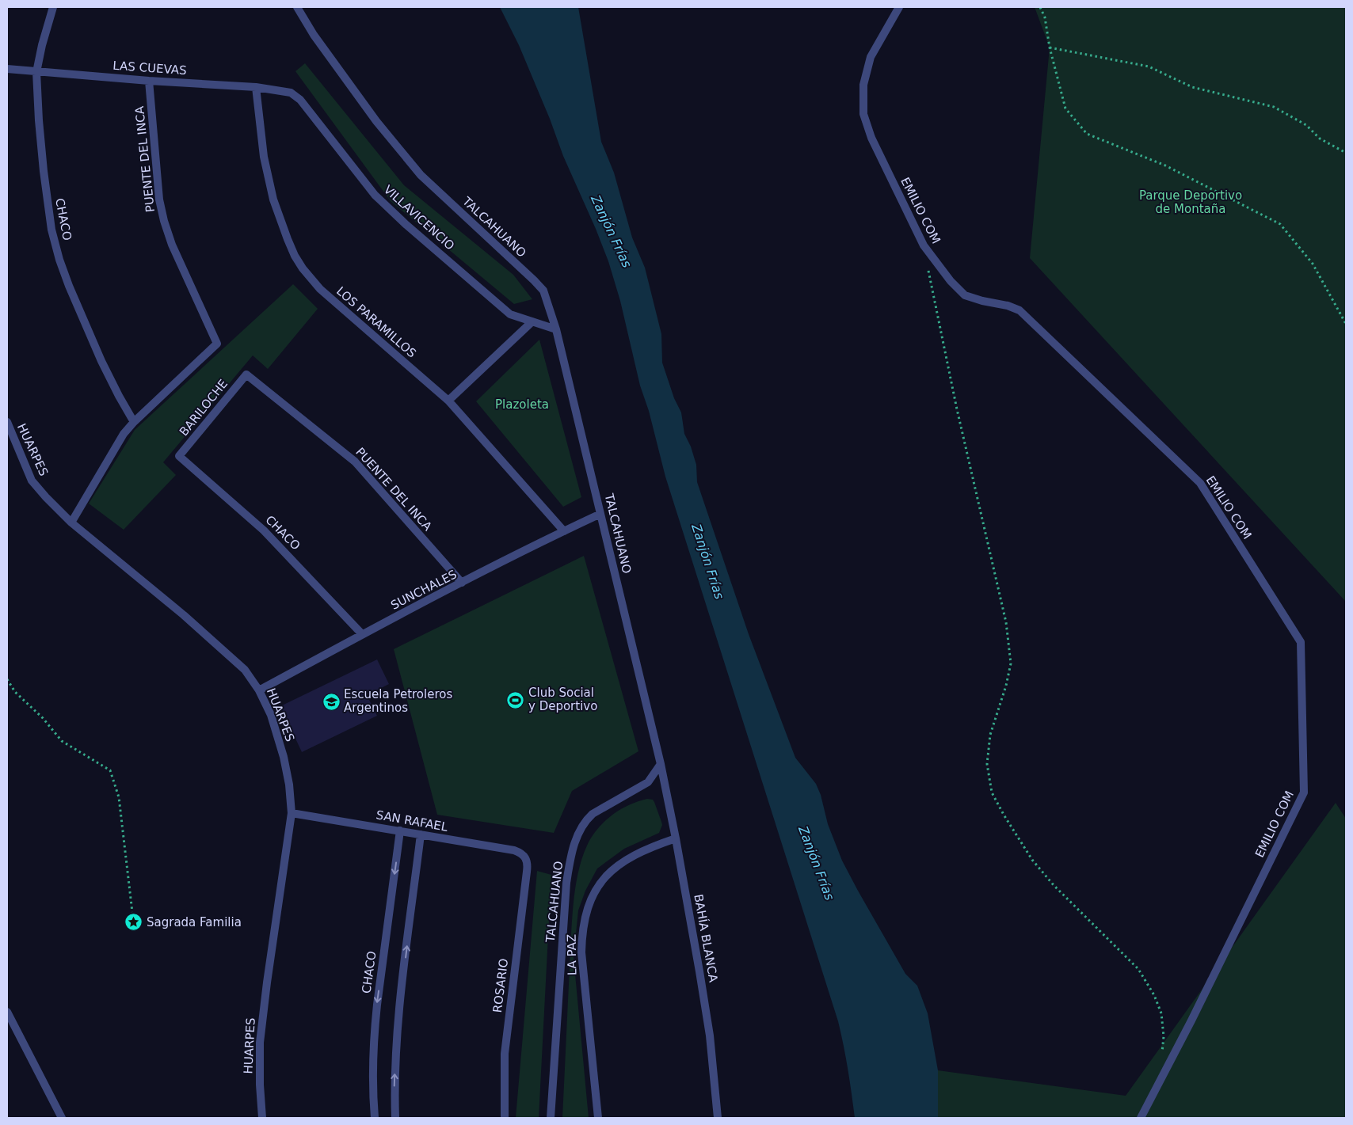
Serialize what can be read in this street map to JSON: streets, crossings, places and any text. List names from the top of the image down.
{
  "streets": {
    "street": [
      "LAS CUEVAS",
      "PUENTE DEL INCA",
      "EMILIO COM",
      "VILLAVICENCIO",
      "CHACO",
      "TALCAHUANO",
      "LOS PARAMILLOS",
      "BARILOCHE",
      "HUARPES",
      "SUNCHALES",
      "SAN RAFAEL",
      "BAHÍA BLANCA",
      "LA PAZ",
      "ROSARIO"
    ]
  },
  "crossings": [
    ["LAS CUEVAS", "PUENTE DEL INCA"],
    ["LAS CUEVAS", "VILLAVICENCIO"],
    ["LAS CUEVAS", "CHACO"],
    ["LAS CUEVAS", "LOS PARAMILLOS"],
    ["PUENTE DEL INCA", "CHACO"],
    ["PUENTE DEL INCA", "BARILOCHE"],
    ["PUENTE DEL INCA", "SUNCHALES"],
    ["VILLAVICENCIO", "TALCAHUANO"],
    ["CHACO", "BARILOCHE"],
    ["CHACO", "SUNCHALES"],
    ["CHACO", "SAN RAFAEL"],
    ["TALCAHUANO", "SUNCHALES"],
    ["TALCAHUANO", "BAHÍA BLANCA"],
    ["LOS PARAMILLOS", "SUNCHALES"],
    ["HUARPES", "SUNCHALES"],
    ["HUARPES", "SAN RAFAEL"],
    ["SAN RAFAEL", "ROSARIO"],
    ["BAHÍA BLANCA", "LA PAZ"]
  ],
  "water": ["Zanjón Frías"],
  "parks": ["Parque Deportivo de Montaña", "Plazoleta"],
  "places": {
    "sports": ["Club Social y Deportivo"],
    "school or university": ["Escuela Petroleros Argentinos"],
    "place": ["Sagrada Familia"]
  }
}
